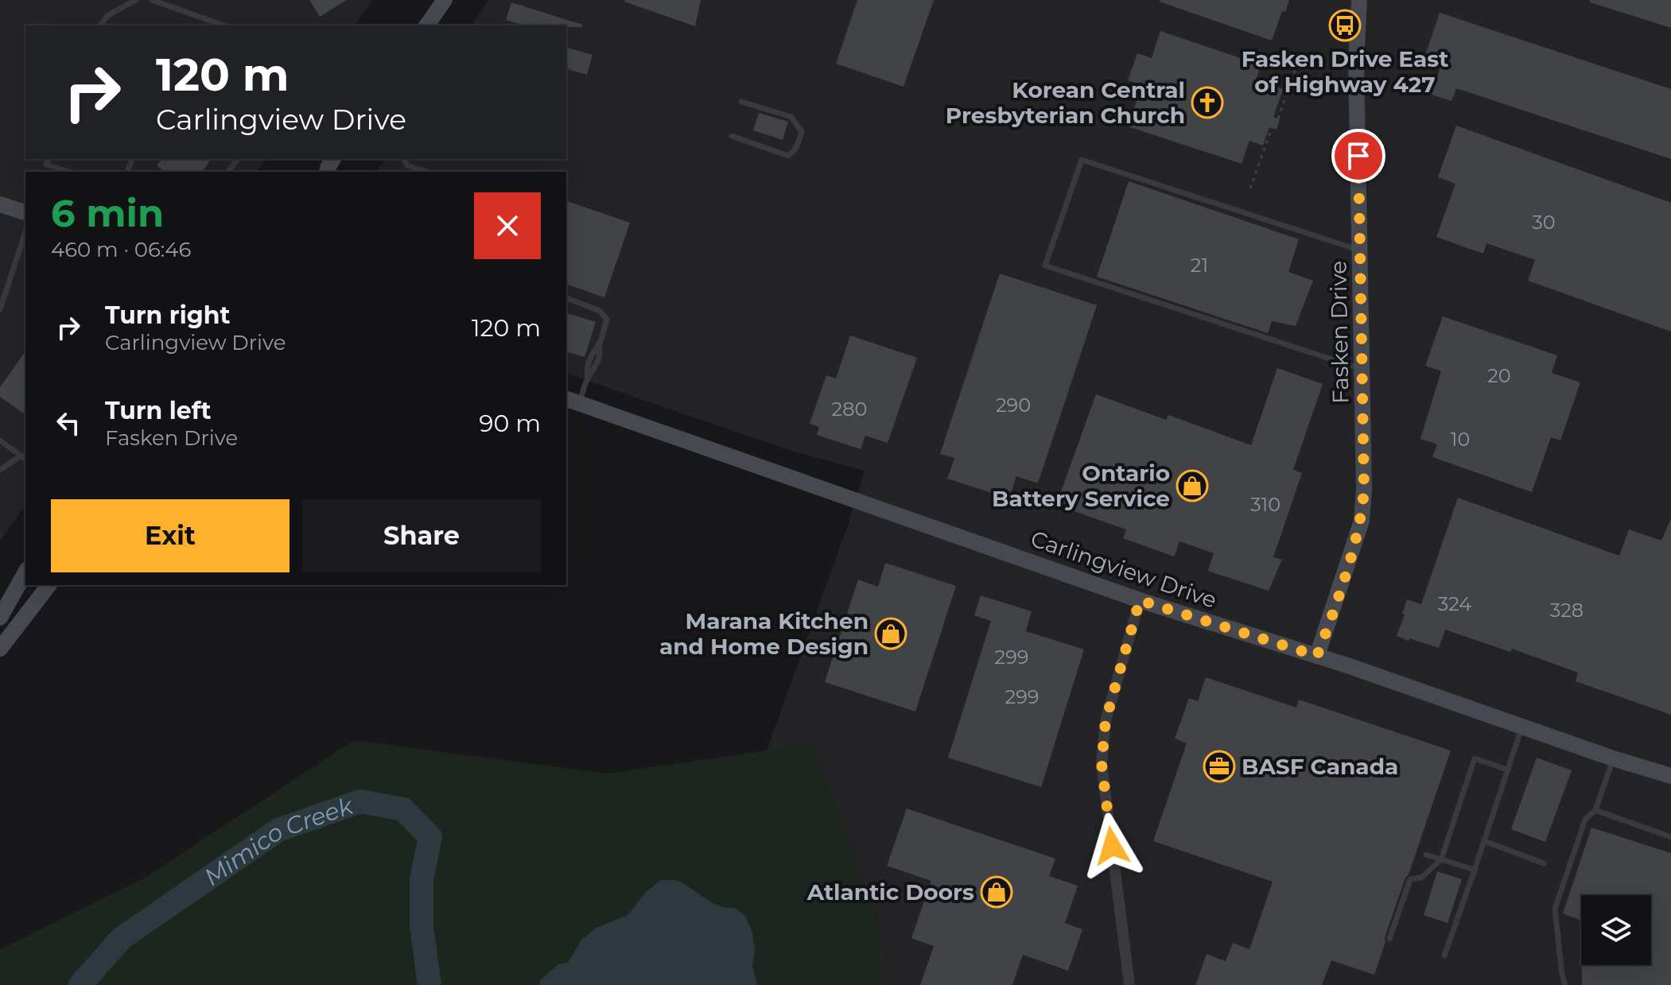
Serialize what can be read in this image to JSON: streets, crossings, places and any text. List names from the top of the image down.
{
  "streets": {
    "main road": ["Fasken Drive", "Carlingview Drive"]
  },
  "crossings": [
    ["Fasken Drive", "Carlingview Drive"]
  ],
  "water": ["Mimico Creek"],
  "places": {
    "bus stop": ["Fasken Drive East of Highway 427"],
    "church": ["Korean Central Presbyterian Church"],
    "shop": ["Ontario Battery Service", "Marana Kitchen and Home Design", "Atlantic Doors"],
    "office": ["BASF Canada"]
  },
  "house_numbers": [
    "30",
    "21",
    "20",
    "290",
    "280",
    "10",
    "310",
    "324",
    "328",
    "299",
    "299"
  ],
  "page": {
    "turn": ["120 m", "Carlingview Drive"],
    "heading": ["6 min", "460 m · 06:46"],
    "list": [
      {
        "name": "Turn right",
        "note": "Carlingview Drive",
        "value": "120 m"
      },
      {
        "name": "Turn left",
        "note": "Fasken Drive",
        "value": "90 m"
      }
    ],
    "buttons": ["Exit", "Share"]
  }
}
